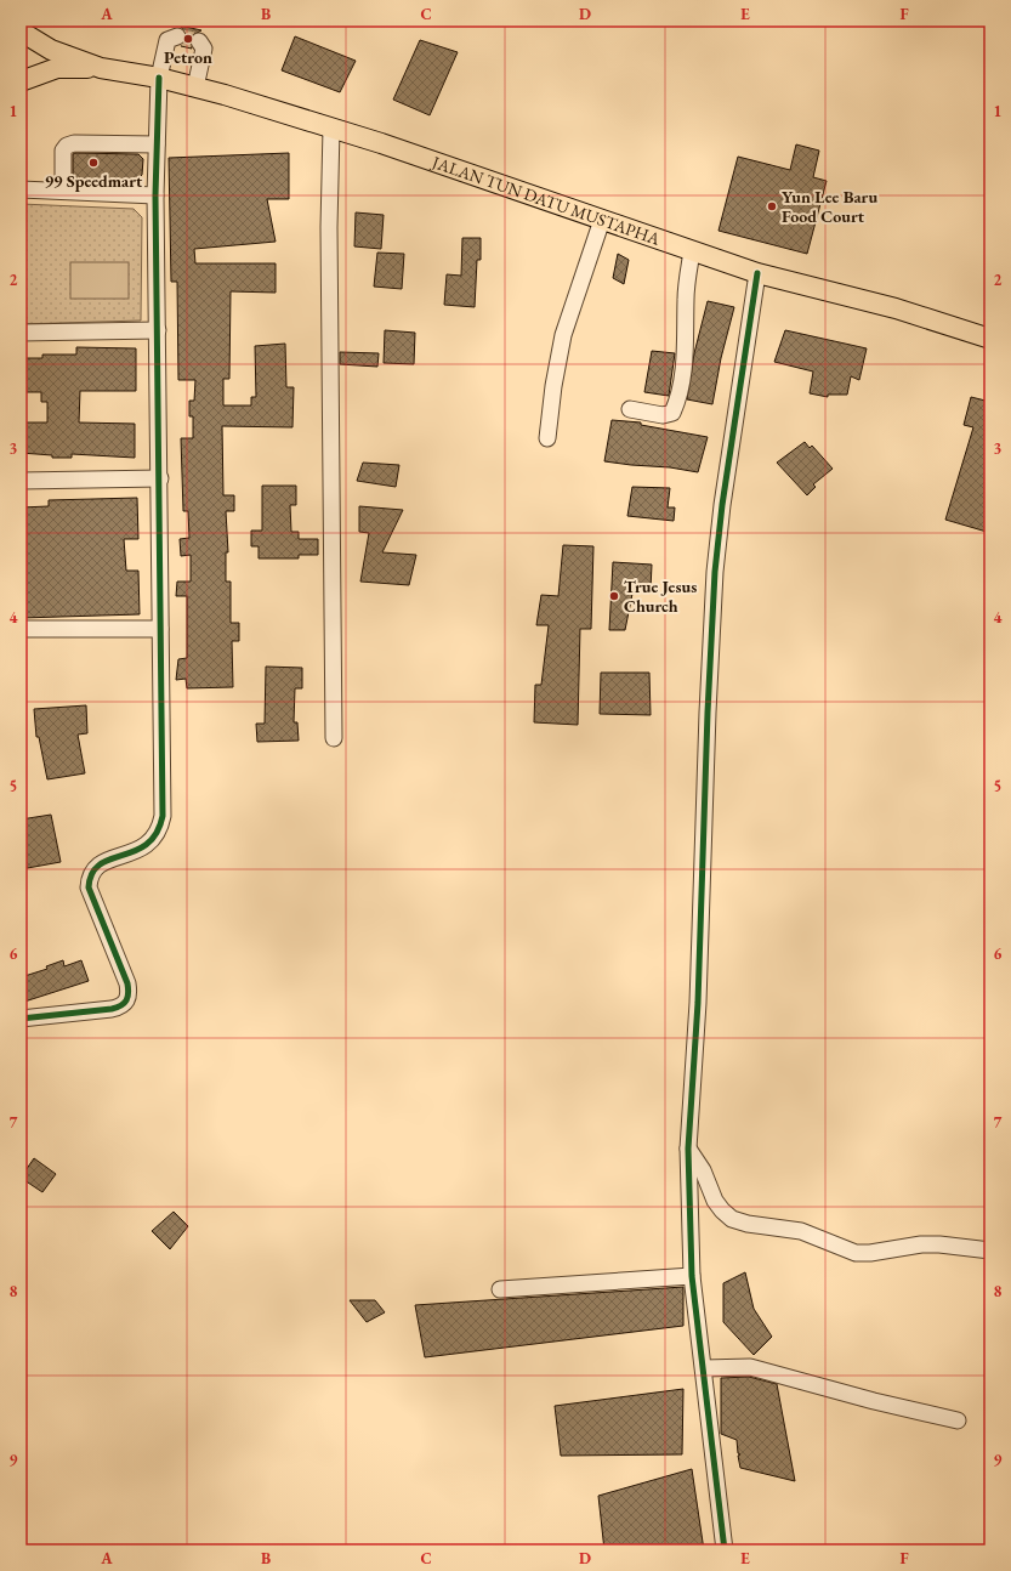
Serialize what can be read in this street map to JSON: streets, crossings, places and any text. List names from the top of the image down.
{
  "streets": {
    "main road": ["JALAN TUN DATU MUSTAPHA"]
  },
  "places": [
    "Petron",
    "99 Speedmart",
    "Yun Lee Baru Food Court",
    "True Jesus Church"
  ],
  "grid": {
    "columns": [
      "A",
      "B",
      "C",
      "D",
      "E",
      "F"
    ],
    "rows": [
      "1",
      "2",
      "3",
      "4",
      "5",
      "6",
      "7",
      "8",
      "9"
    ]
  }
}
